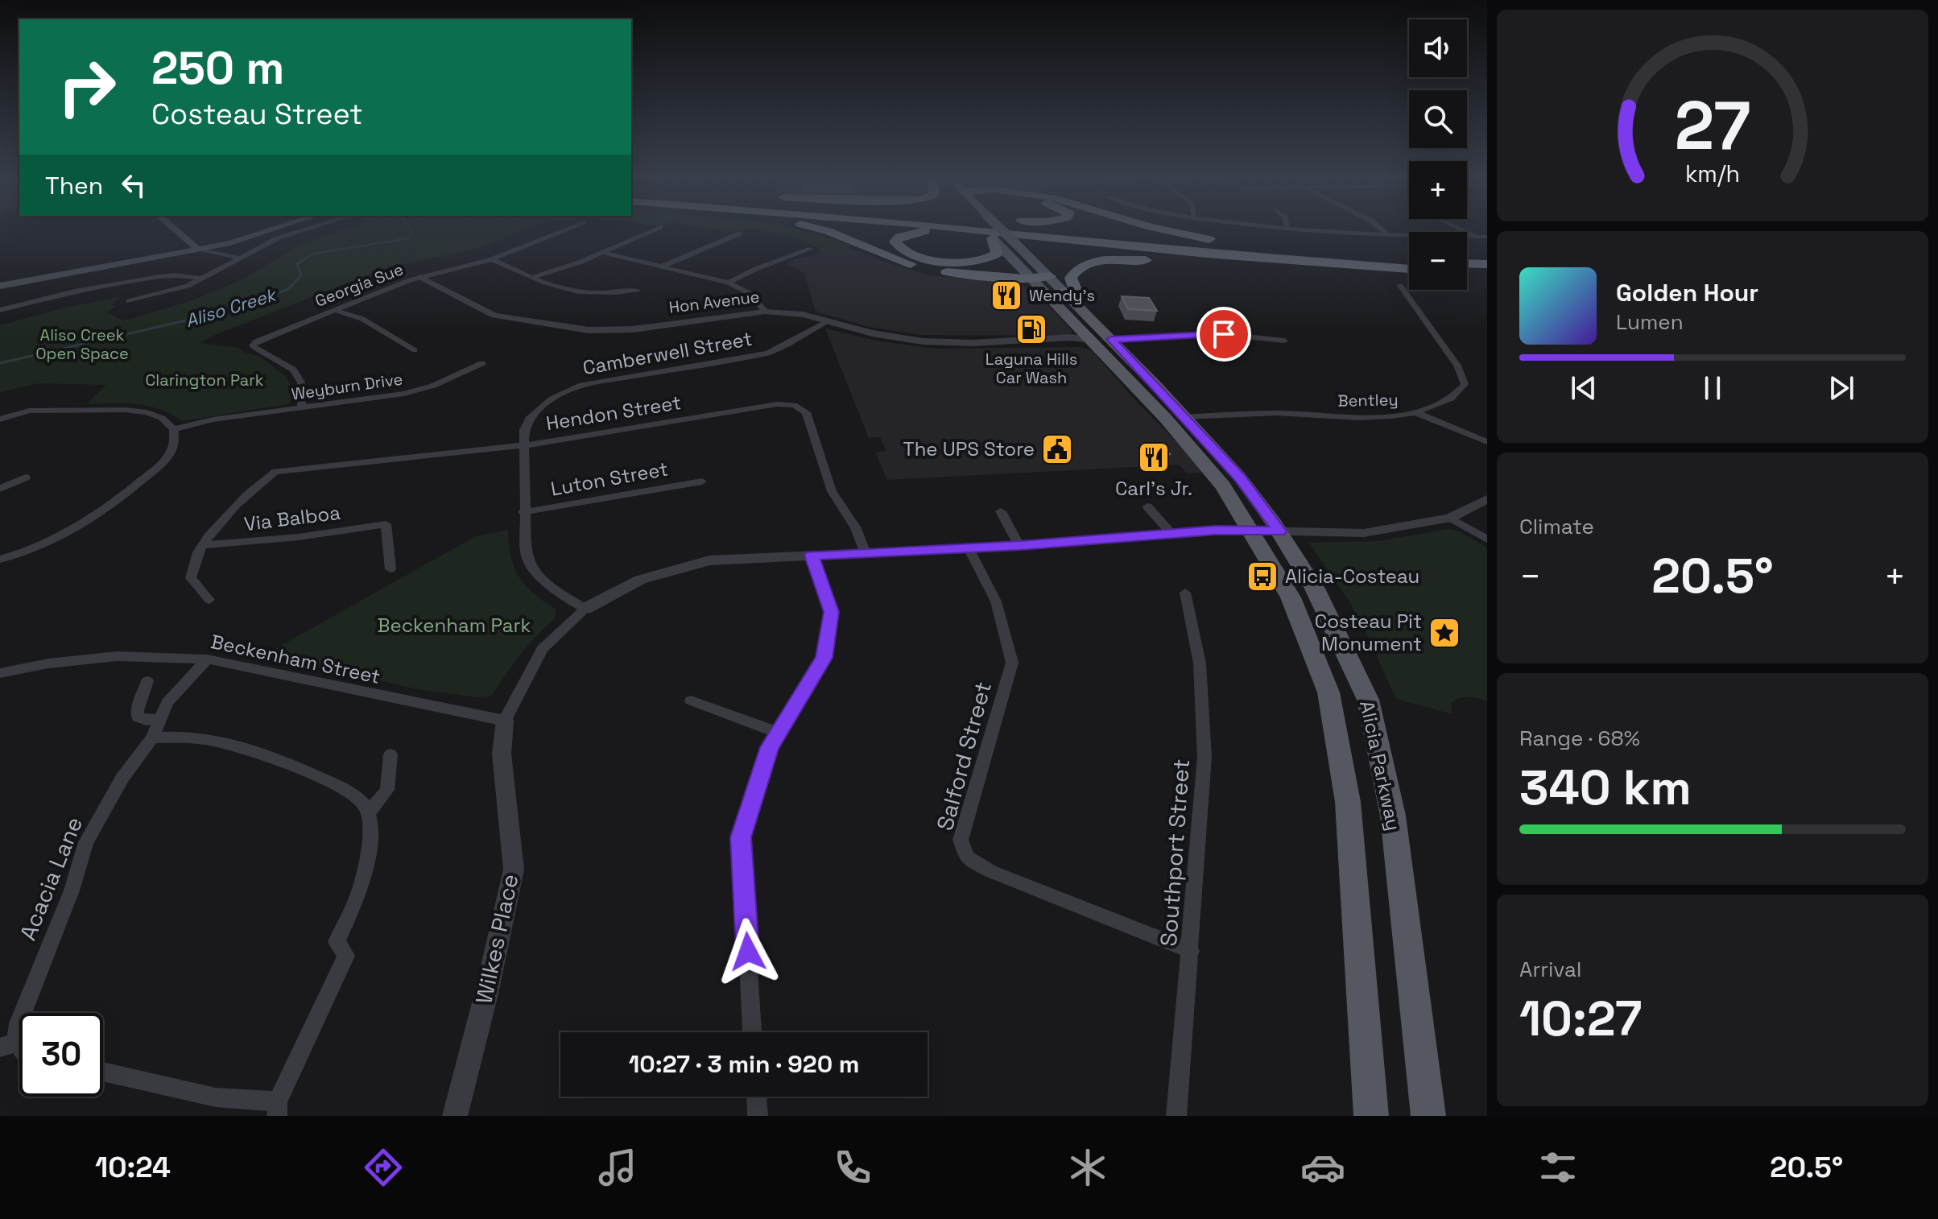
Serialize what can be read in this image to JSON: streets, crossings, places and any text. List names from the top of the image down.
{
  "streets": {
    "main road": ["Alicia Parkway"],
    "street": [
      "Georgia Sue",
      "Hon Avenue",
      "Camberwell Street",
      "Weyburn Drive",
      "Bentley",
      "Hendon Street",
      "Luton Street",
      "Via Balboa",
      "Beckenham Street",
      "Salford Street",
      "Southport Street",
      "Acacia Lane",
      "Wilkes Place"
    ]
  },
  "crossings": [
    ["Georgia Sue", "Hon Avenue"],
    ["Georgia Sue", "Weyburn Drive"],
    ["Hon Avenue", "Camberwell Street"],
    ["Hon Avenue", "Alicia Parkway"],
    ["Camberwell Street", "Hendon Street"],
    ["Camberwell Street", "Luton Street"],
    ["Bentley", "Alicia Parkway"],
    ["Hendon Street", "Via Balboa"],
    ["Beckenham Street", "Acacia Lane"],
    ["Beckenham Street", "Wilkes Place"],
    ["Salford Street", "Southport Street"]
  ],
  "water": ["Aliso Creek"],
  "parks": ["Aliso Creek Open Space", "Clarington Park", "Beckenham Park"],
  "places": {
    "restaurant": ["Wendy's", "Carl's Jr."],
    "fuel station": ["Laguna Hills Car Wash"],
    "public building": ["The UPS Store"],
    "bus stop": ["Alicia-Costeau"],
    "place": ["Costeau Pit Monument"]
  },
  "page": {
    "map_buttons": ["+", "−"],
    "turn": ["250 m", "Costeau Street"],
    "then": "Then",
    "song": ["Golden Hour", "Lumen"],
    "tile": [
      "Climate",
      ["Range · 68%", "340 km"],
      ["Arrival", "10:27"]
    ],
    "heat": ["−", "20.5°", "+"],
    "limit": "30",
    "trip": "10:27 · 3 min · 920 m",
    "tabs": ["10:24", "20.5°"],
    "gauge": ["27", "km/h"]
  }
}
